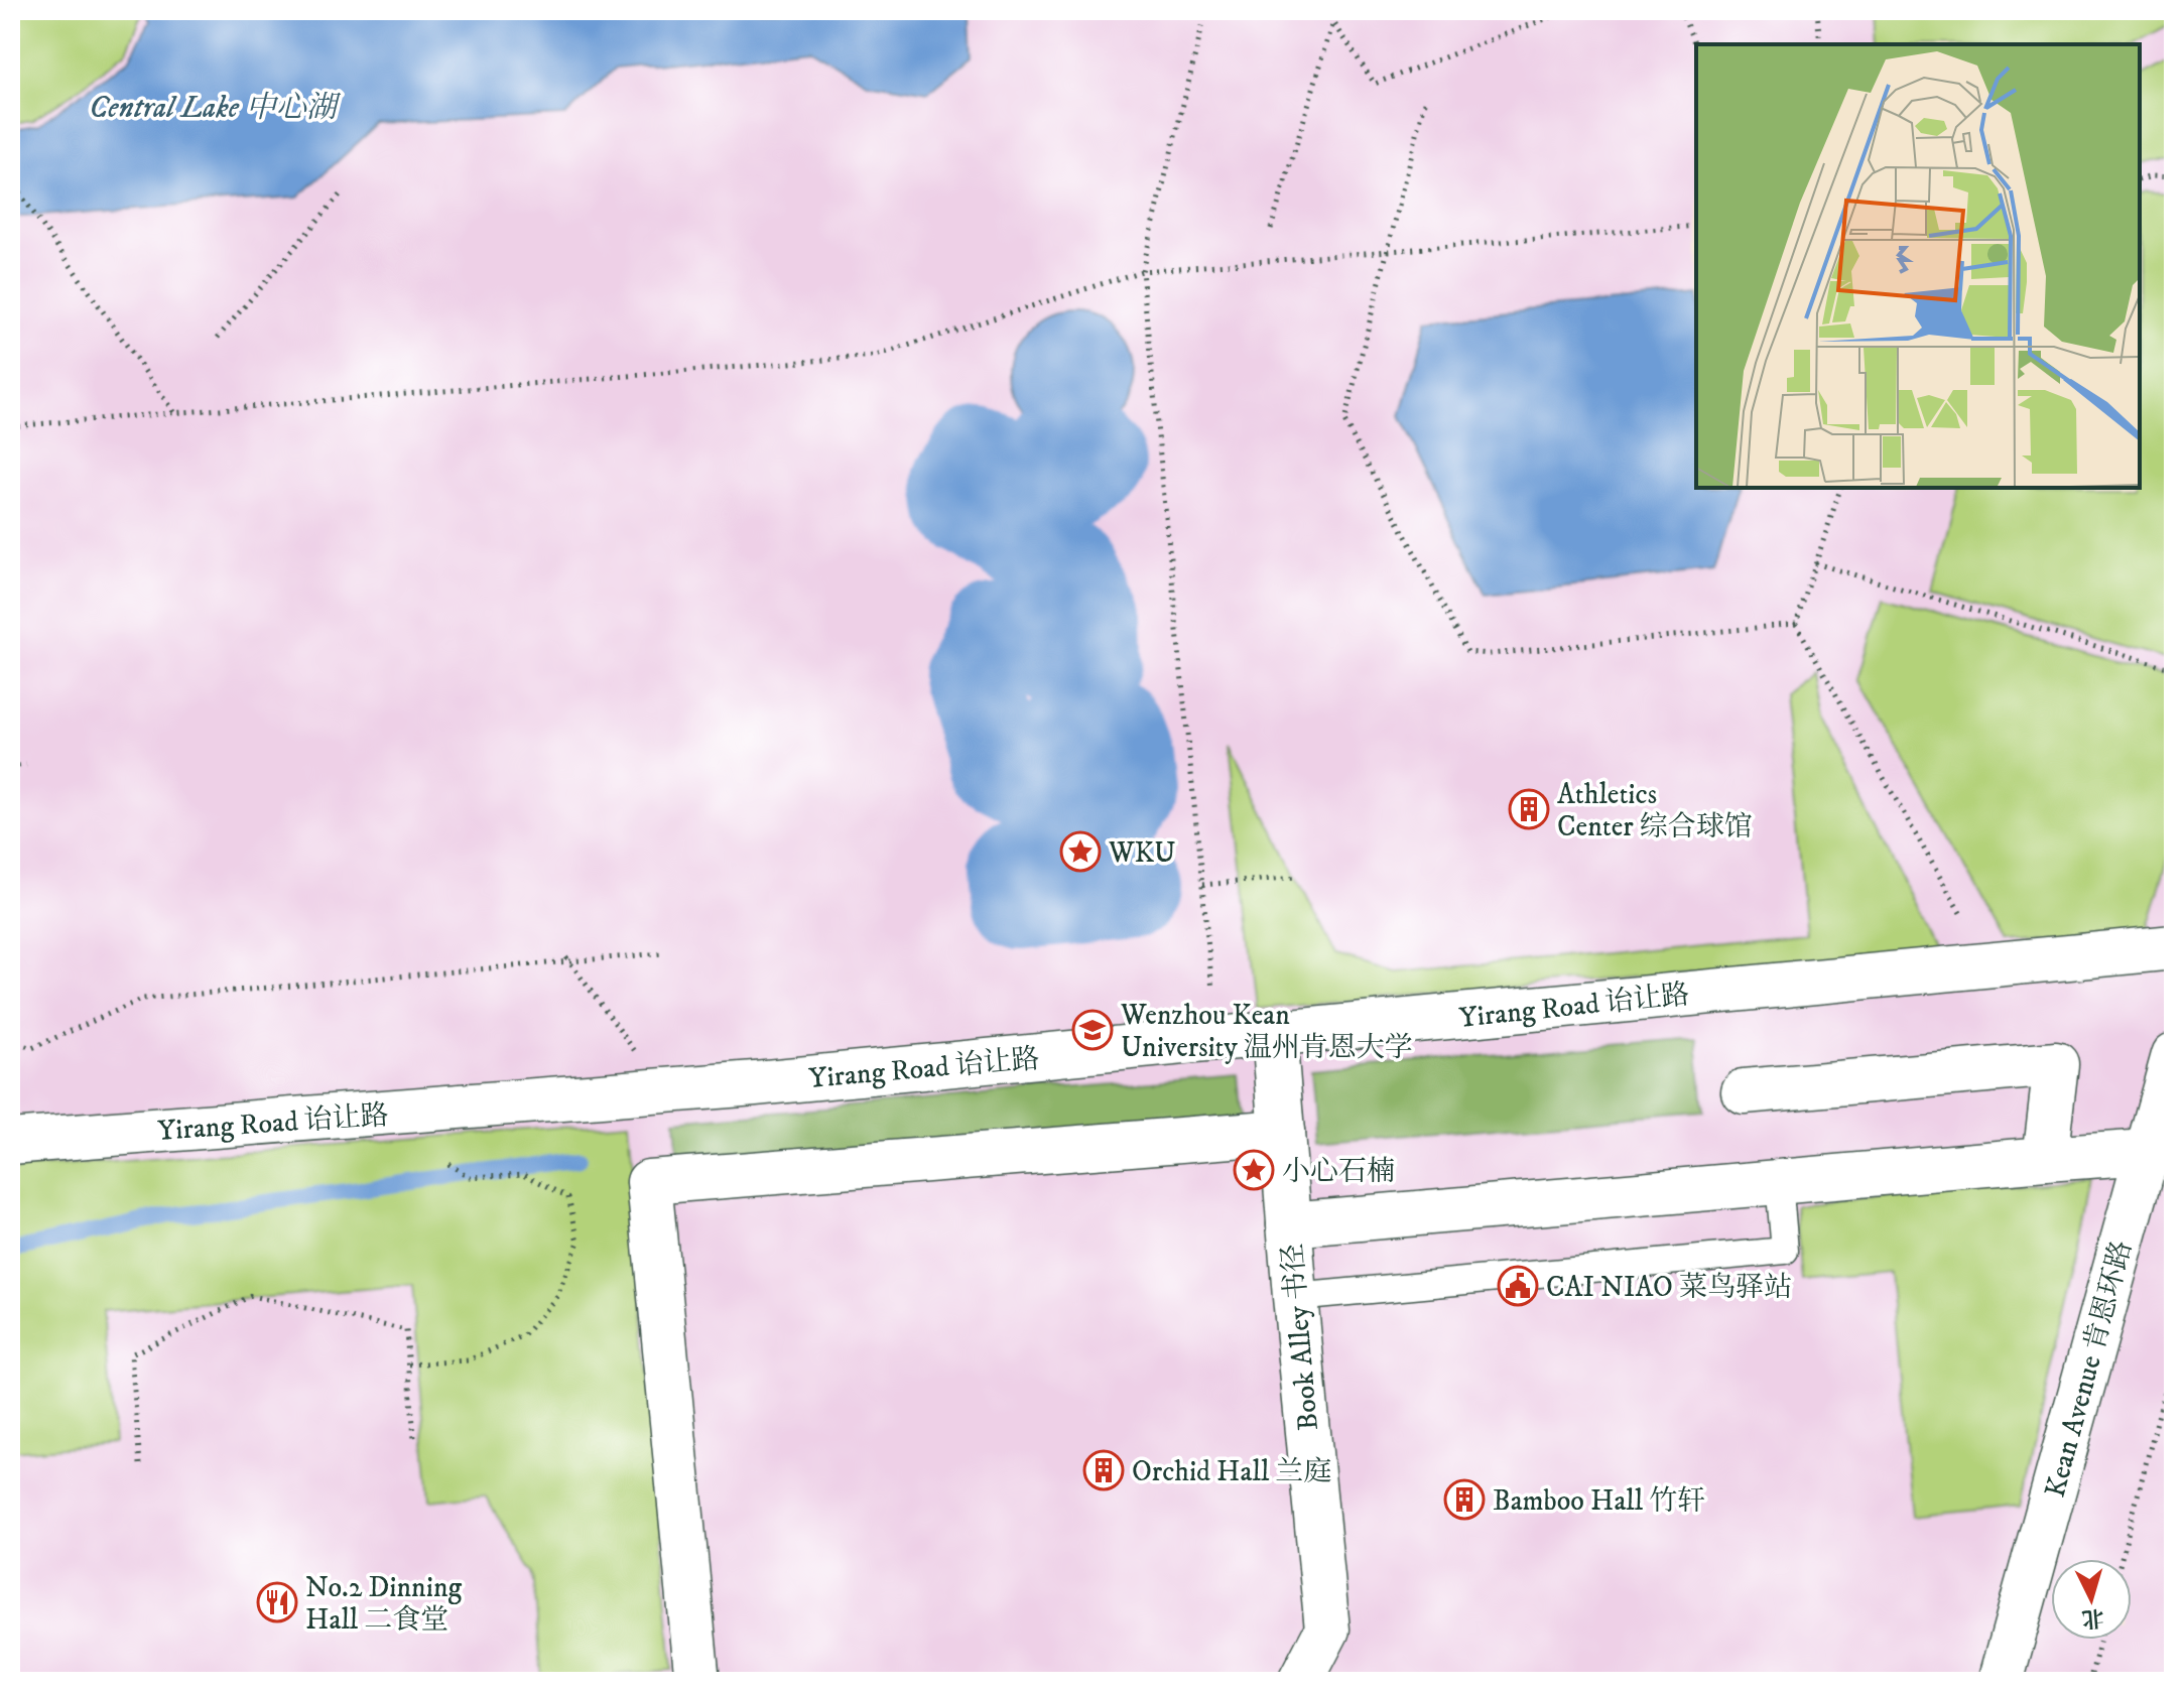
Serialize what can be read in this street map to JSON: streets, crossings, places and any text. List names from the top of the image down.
{
  "streets": {
    "street": ["Yirang Road 诒让路", "Book Alley 书径", "Kean Avenue 肯恩环路"]
  },
  "crossings": [
    ["Yirang Road 诒让路", "Book Alley 书径"]
  ],
  "water": ["Central Lake 中心湖"],
  "places": {
    "building": ["Athletics Center 综合球馆", "Orchid Hall 兰庭", "Bamboo Hall 竹轩"],
    "place": ["WKU", "小心石楠"],
    "school or university": ["Wenzhou Kean University 温州肯恩大学"],
    "public building": ["CAI NIAO 菜鸟驿站"],
    "restaurant": ["No.2 Dinning Hall 二食堂"]
  },
  "north": "bottom"
}
